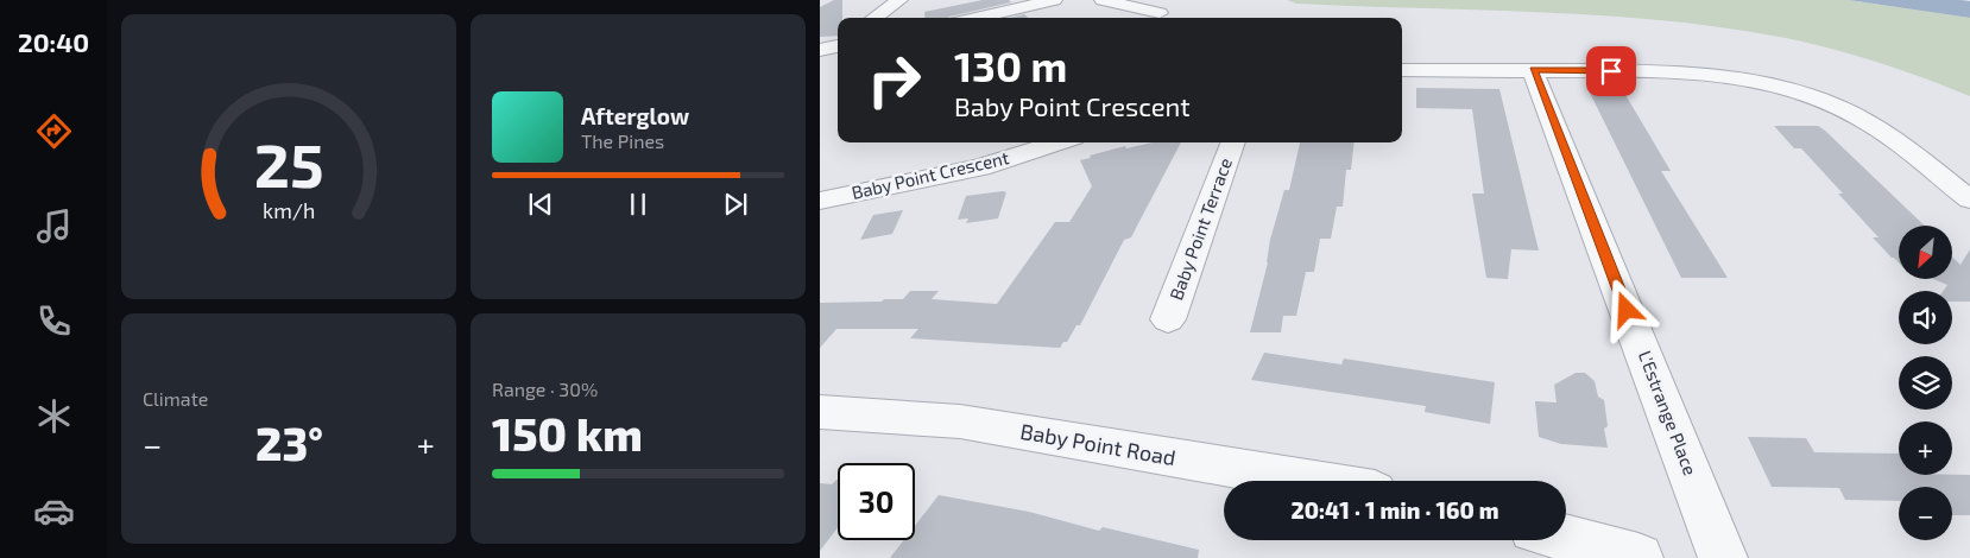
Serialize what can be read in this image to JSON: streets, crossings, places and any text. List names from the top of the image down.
{
  "streets": {
    "street": [
      "Baby Point Crescent",
      "Baby Point Terrace",
      "L'Estrange Place",
      "Baby Point Road"
    ]
  },
  "north": "bottom left",
  "page": {
    "tabs": "20:40",
    "turn": ["130 m", "Baby Point Crescent"],
    "song": ["Afterglow", "The Pines"],
    "map_buttons": ["+", "−"],
    "tile": [
      "Climate",
      ["Range · 30%", "150 km"]
    ],
    "heat": ["−", "23°", "+"],
    "limit": "30",
    "trip": "20:41 · 1 min · 160 m",
    "gauge": ["25", "km/h"]
  }
}
